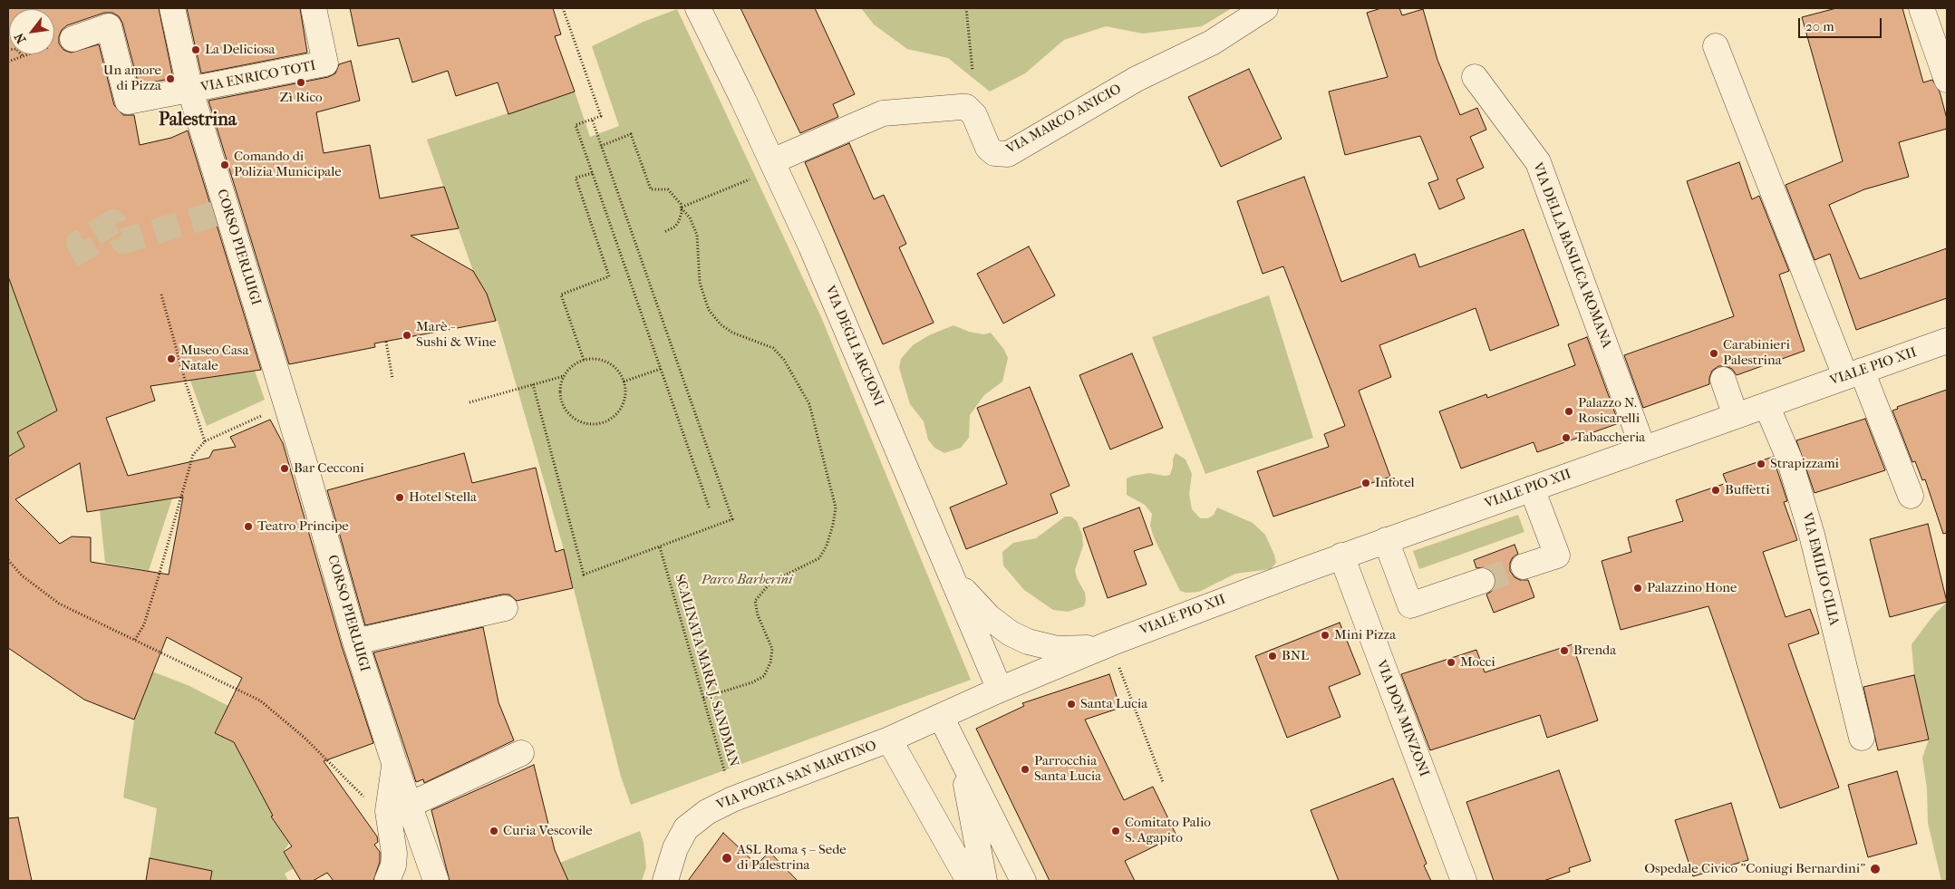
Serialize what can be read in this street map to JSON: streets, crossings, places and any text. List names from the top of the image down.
{
  "streets": {
    "street": [
      "VIA ENRICO TOTI",
      "VIA MARCO ANICIO",
      "CORSO PIERLUIGI",
      "VIA DELLA BASILICA ROMANA",
      "VIA DEGLI ARCIONI",
      "VIALE PIO XII",
      "VIA EMILIO CILIA",
      "VIA DON MINZONI",
      "VIA PORTA SAN MARTINO"
    ],
    "path": ["SCALINATA MARK J. SANDMAN"]
  },
  "crossings": [
    ["VIA ENRICO TOTI", "CORSO PIERLUIGI"],
    ["VIA MARCO ANICIO", "VIA DEGLI ARCIONI"],
    ["VIA DELLA BASILICA ROMANA", "VIALE PIO XII"],
    ["VIA DEGLI ARCIONI", "VIALE PIO XII"],
    ["VIALE PIO XII", "VIA EMILIO CILIA"],
    ["VIALE PIO XII", "VIA DON MINZONI"],
    ["VIALE PIO XII", "VIA PORTA SAN MARTINO"],
    ["SCALINATA MARK J. SANDMAN", "VIA PORTA SAN MARTINO"]
  ],
  "districts": ["Palestrina"],
  "parks": ["Parco Barberini"],
  "places": [
    "La Deliciosa",
    "Un amore di Pizza",
    "Zì Rico",
    "Comando di Polizia Municipale",
    "Marè - Sushi & Wine",
    "Carabinieri Palestrina",
    "Museo Casa Natale",
    "Palazzo N. Rosicarelli",
    "Tabaccheria",
    "Strapizzami",
    "Bar Cecconi",
    "Infotel",
    "Buffetti",
    "Hotel Stella",
    "Teatro Principe",
    "Palazzino Hone",
    "Mini Pizza",
    "Brenda",
    "BNL",
    "Mocci",
    "Santa Lucia",
    "Parrocchia Santa Lucia",
    "Curia Vescovile",
    "Comitato Palio S. Agapito",
    "ASL Roma 5 – Sede di Palestrina",
    "Ospedale Civico \"Coniugi Bernardini\""
  ],
  "scale_bar": "20 m",
  "north": "bottom left"
}
